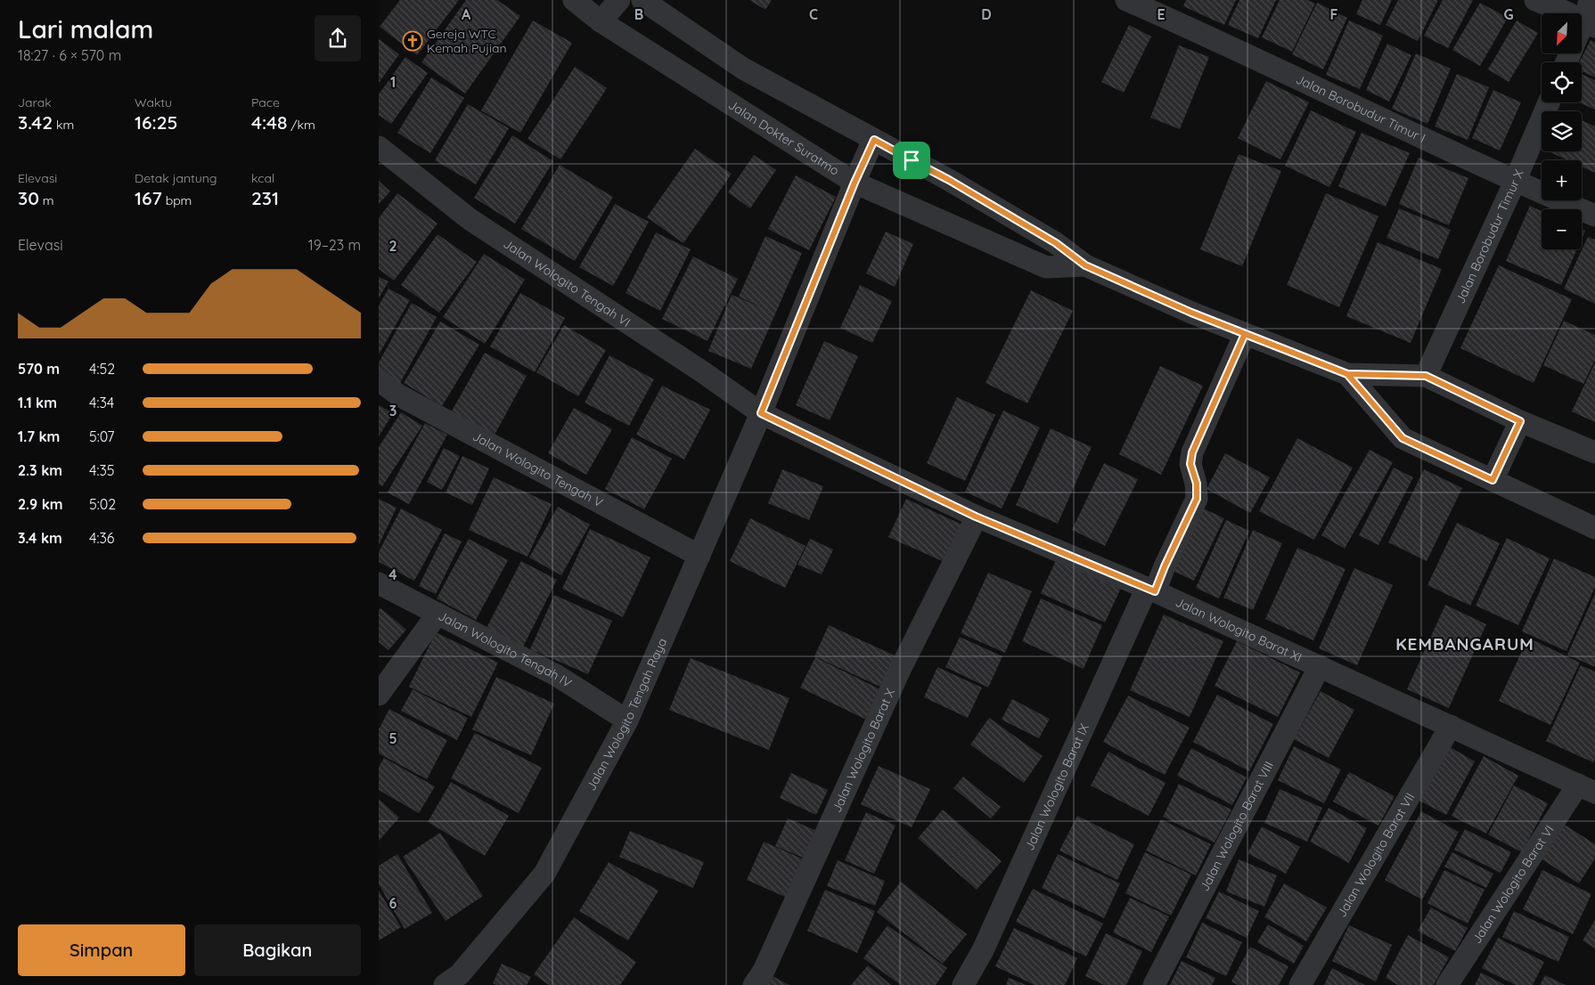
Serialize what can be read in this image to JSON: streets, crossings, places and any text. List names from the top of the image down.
{
  "streets": {
    "street": [
      "Jalan Borobudur Timur I",
      "Jalan Dokter Suratmo",
      "Jalan Borobudur Timur X",
      "Jalan Wologito Tengah VI",
      "Jalan Wologito Tengah V",
      "Jalan Wologito Barat XI",
      "Jalan Wologito Tengah IV",
      "Jalan Wologito Tengah Raya",
      "Jalan Wologito Barat X",
      "Jalan Wologito Barat IX",
      "Jalan Wologito Barat VIII",
      "Jalan Wologito Barat VII",
      "Jalan Wologito Barat VI"
    ]
  },
  "crossings": [
    ["Jalan Borobudur Timur I", "Jalan Borobudur Timur X"],
    ["Jalan Dokter Suratmo", "Jalan Borobudur Timur X"],
    ["Jalan Dokter Suratmo", "Jalan Wologito Tengah Raya"],
    ["Jalan Dokter Suratmo", "Jalan Wologito Barat IX"],
    ["Jalan Wologito Tengah VI", "Jalan Wologito Barat XI"],
    ["Jalan Wologito Tengah VI", "Jalan Wologito Tengah Raya"],
    ["Jalan Wologito Tengah V", "Jalan Wologito Tengah Raya"],
    ["Jalan Wologito Barat XI", "Jalan Wologito Tengah Raya"],
    ["Jalan Wologito Barat XI", "Jalan Wologito Barat X"],
    ["Jalan Wologito Barat XI", "Jalan Wologito Barat IX"],
    ["Jalan Wologito Barat XI", "Jalan Wologito Barat VIII"],
    ["Jalan Wologito Barat XI", "Jalan Wologito Barat VII"],
    ["Jalan Wologito Barat XI", "Jalan Wologito Barat VI"],
    ["Jalan Wologito Tengah IV", "Jalan Wologito Tengah Raya"]
  ],
  "districts": ["KEMBANGARUM"],
  "places": {
    "church": ["Gereja WTC Kemah Pujian"]
  },
  "north": "bottom left",
  "page": {
    "heading": ["Lari malam", "18:27 · 6 × 570 m"],
    "map_buttons": ["+", "−"],
    "stats": [
      ["Jarak", "3.42 km"],
      ["Waktu", "16:25"],
      ["Pace", "4:48 /km"],
      ["Elevasi", "30 m"],
      ["Detak jantung", "167 bpm"],
      ["kcal", "231"]
    ],
    "chart": ["Elevasi", "19–23 m"],
    "list": [
      {
        "name": "570 m",
        "note": "4:52"
      },
      {
        "name": "1.1 km",
        "note": "4:34"
      },
      {
        "name": "1.7 km",
        "note": "5:07"
      },
      {
        "name": "2.3 km",
        "note": "4:35"
      },
      {
        "name": "2.9 km",
        "note": "5:02"
      },
      {
        "name": "3.4 km",
        "note": "4:36"
      }
    ],
    "buttons": ["Simpan", "Bagikan"]
  },
  "grid": {
    "columns": [
      "A",
      "B",
      "C",
      "D",
      "E",
      "F",
      "G"
    ],
    "rows": [
      "1",
      "2",
      "3",
      "4",
      "5",
      "6"
    ]
  }
}
